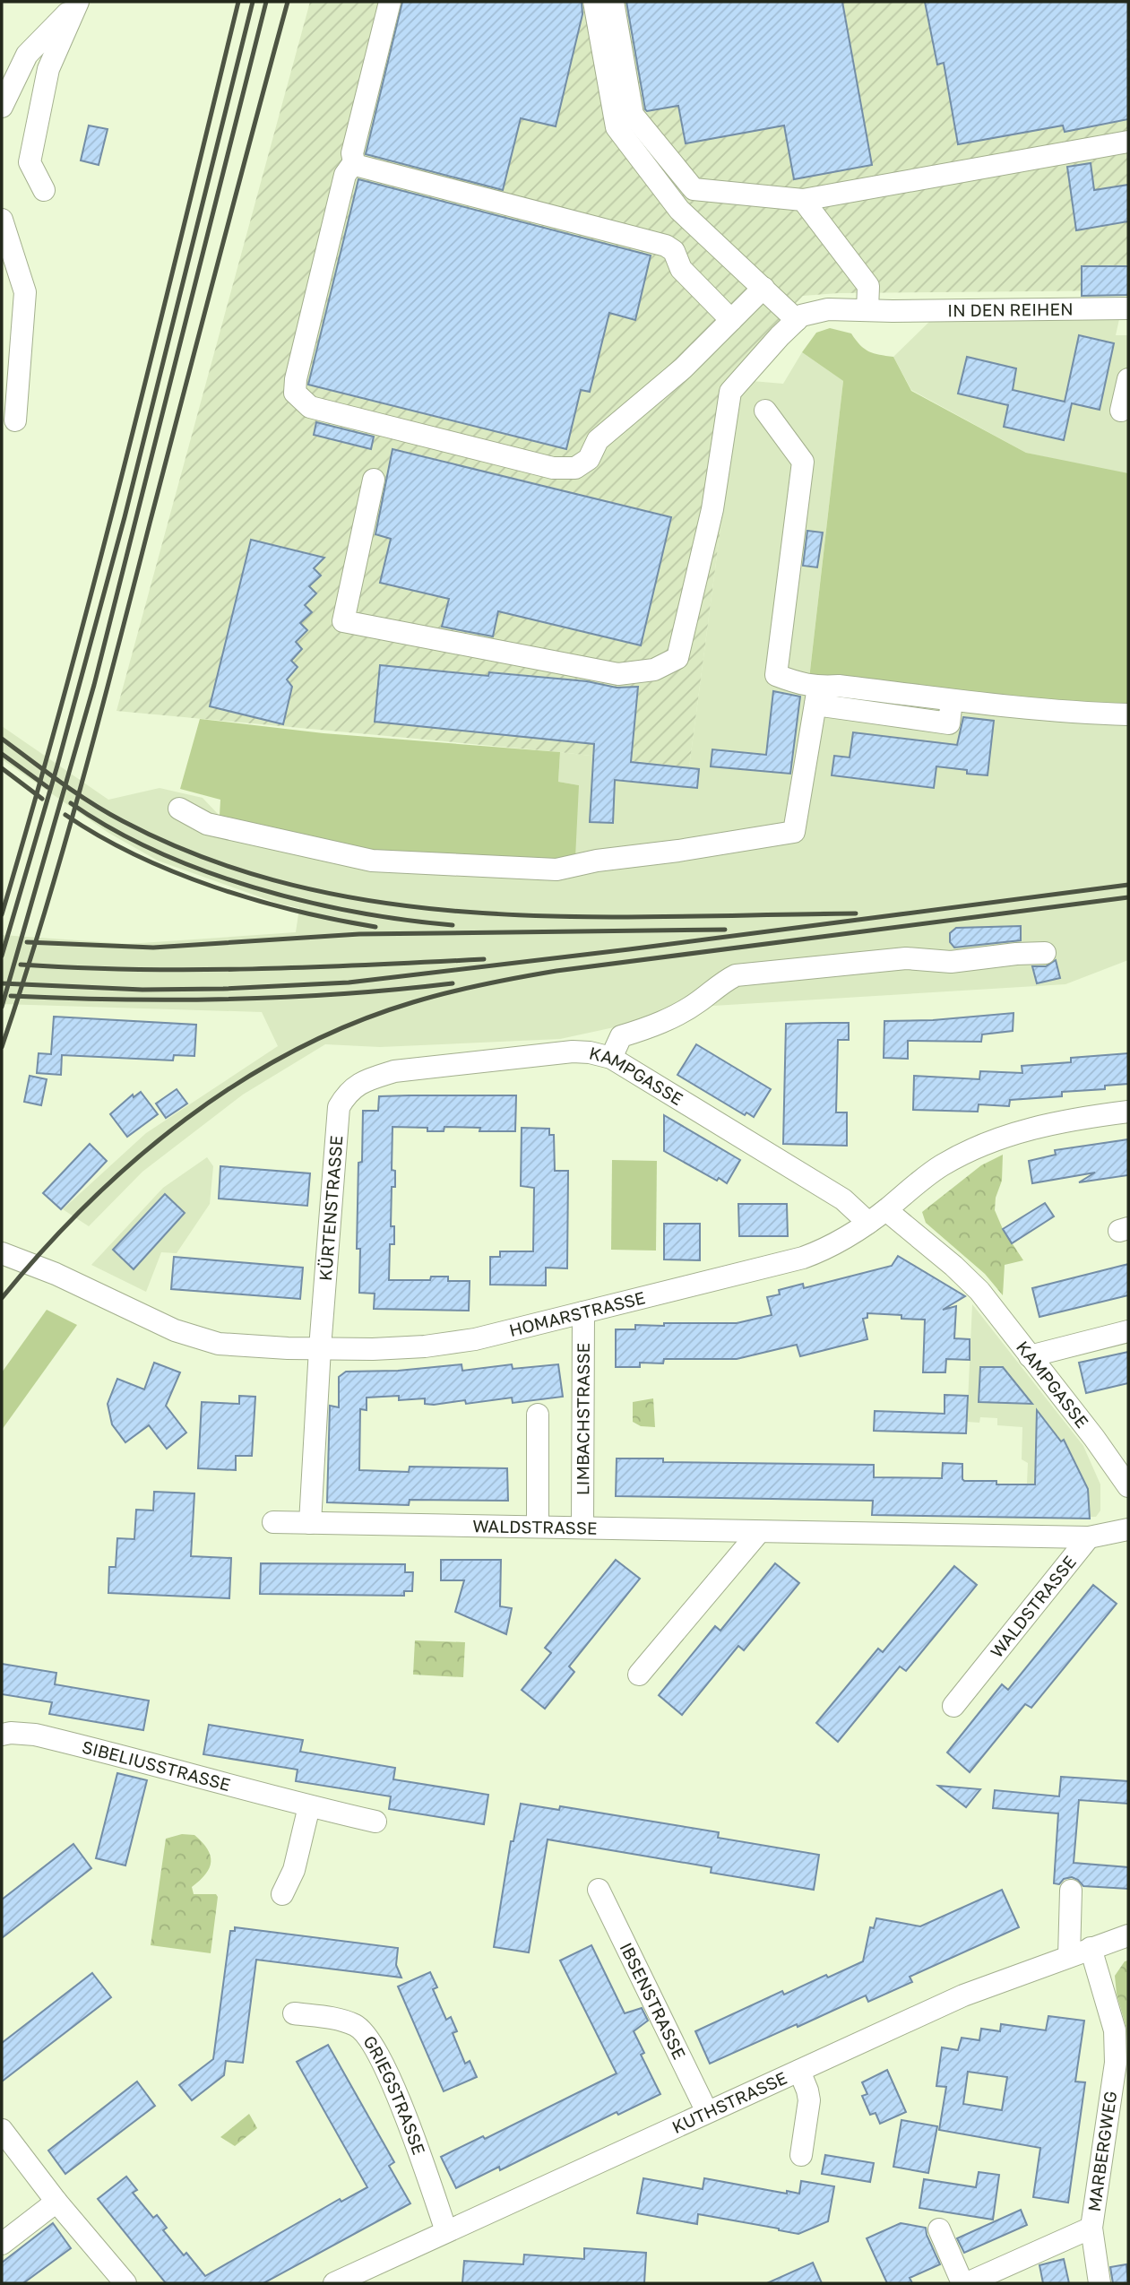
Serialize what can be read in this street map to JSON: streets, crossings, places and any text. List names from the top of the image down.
{
  "streets": {
    "street": [
      "IN DEN REIHEN",
      "KAMPGASSE",
      "KÜRTENSTRASSE",
      "HOMARSTRASSE",
      "LIMBACHSTRASSE",
      "WALDSTRASSE",
      "SIBELIUSSTRASSE",
      "IBSENSTRASSE",
      "GRIEGSTRASSE",
      "KUTHSTRASSE",
      "MARBERGWEG"
    ]
  },
  "crossings": [
    ["KAMPGASSE", "KÜRTENSTRASSE"],
    ["KAMPGASSE", "HOMARSTRASSE"],
    ["KÜRTENSTRASSE", "HOMARSTRASSE"],
    ["HOMARSTRASSE", "LIMBACHSTRASSE"],
    ["LIMBACHSTRASSE", "WALDSTRASSE"],
    ["IBSENSTRASSE", "KUTHSTRASSE"],
    ["GRIEGSTRASSE", "KUTHSTRASSE"],
    ["KUTHSTRASSE", "MARBERGWEG"]
  ]
}
